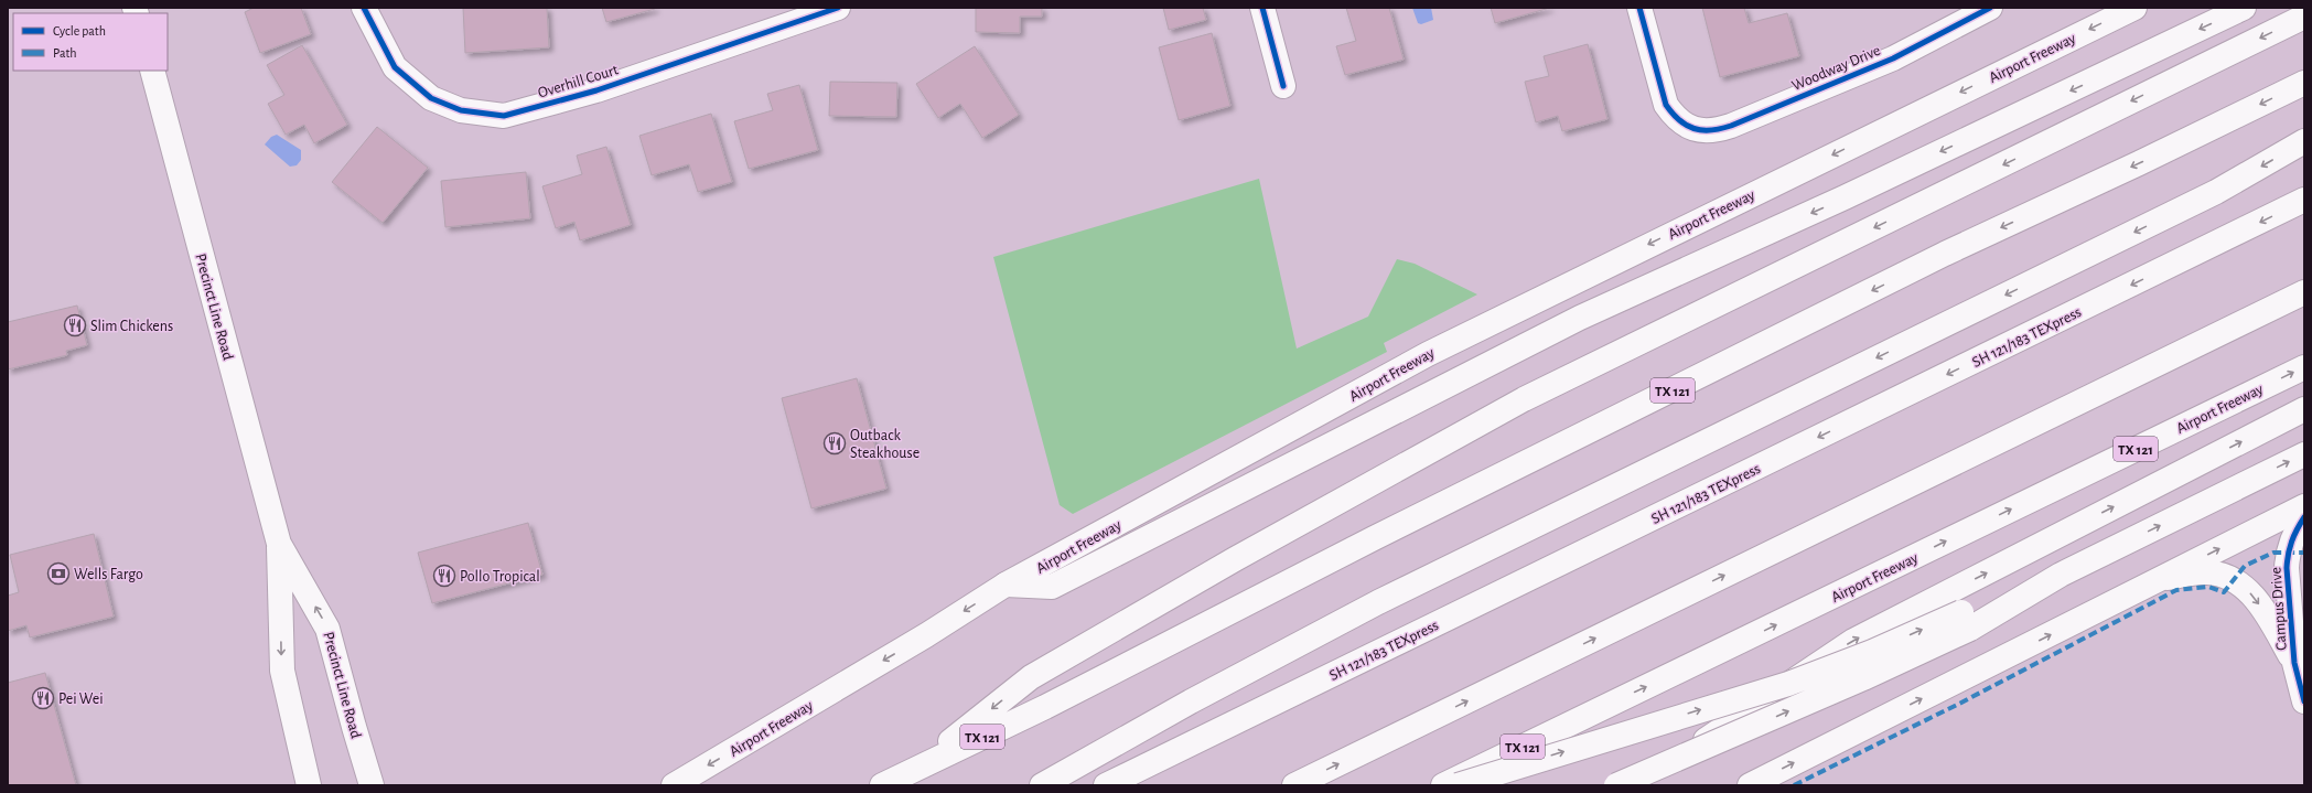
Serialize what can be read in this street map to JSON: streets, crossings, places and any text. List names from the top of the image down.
{
  "streets": {
    "main road": [
      "Airport Freeway",
      "Woodway Drive",
      "Overhill Court",
      "Precinct Line Road",
      "SH 121/183 TEXpress",
      "TX 121",
      "Campus Drive"
    ]
  },
  "one_way": ["Campus Drive"],
  "places": {
    "restaurant": [
      "Slim Chickens",
      "Outback Steakhouse",
      "Pollo Tropical",
      "Pei Wei"
    ],
    "bank": ["Wells Fargo"]
  },
  "legend": ["Cycle path", "Path"]
}
